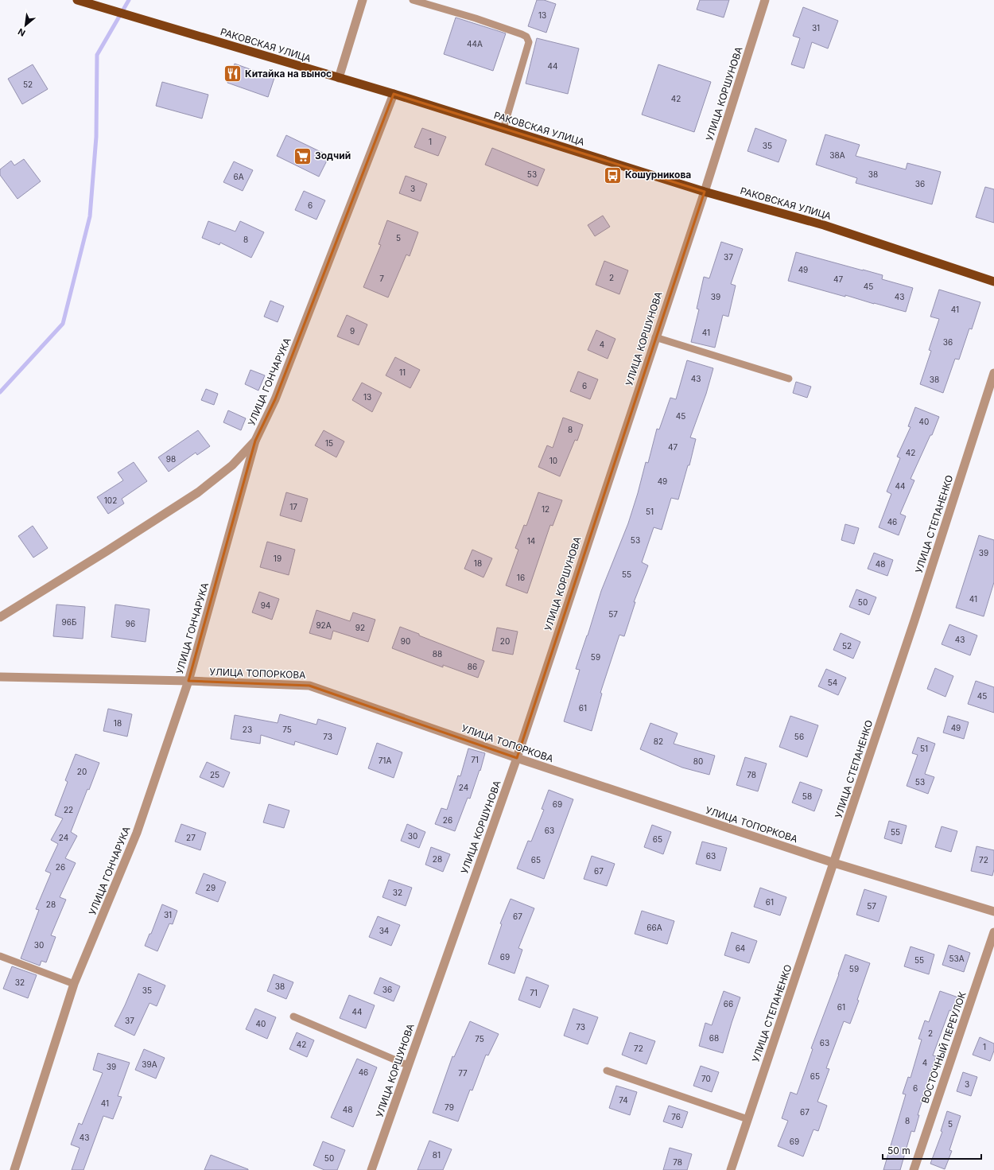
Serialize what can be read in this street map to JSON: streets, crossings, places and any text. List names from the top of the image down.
{
  "streets": {
    "main road": ["РАКОВСКАЯ УЛИЦА"],
    "street": [
      "УЛИЦА КОРШУНОВА",
      "УЛИЦА ГОНЧАРУКА",
      "УЛИЦА СТЕПАНЕНКО",
      "УЛИЦА ТОПОРКОВА",
      "ВОСТОЧНЫЙ ПЕРЕУЛОК"
    ]
  },
  "crossings": [
    ["РАКОВСКАЯ УЛИЦА", "УЛИЦА КОРШУНОВА"],
    ["РАКОВСКАЯ УЛИЦА", "УЛИЦА ГОНЧАРУКА"],
    ["УЛИЦА КОРШУНОВА", "УЛИЦА ТОПОРКОВА"],
    ["УЛИЦА ГОНЧАРУКА", "УЛИЦА ТОПОРКОВА"],
    ["УЛИЦА СТЕПАНЕНКО", "УЛИЦА ТОПОРКОВА"]
  ],
  "places": {
    "restaurant": ["Китайка на вынос"],
    "supermarket": ["Зодчий"],
    "bus stop": ["Кошурникова"]
  },
  "house_numbers": [
    "13",
    "31",
    "44А",
    "44",
    "52",
    "42",
    "1",
    "35",
    "38А",
    "53",
    "38",
    "6А",
    "36",
    "3",
    "6",
    "5",
    "8",
    "37",
    "49",
    "2",
    "7",
    "47",
    "45",
    "39",
    "43",
    "41",
    "9",
    "41",
    "36",
    "4",
    "11",
    "43",
    "38",
    "6",
    "13",
    "45",
    "40",
    "8",
    "15",
    "47",
    "42",
    "98",
    "10",
    "49",
    "44",
    "102",
    "17",
    "12",
    "51",
    "46",
    "53",
    "14",
    "39",
    "19",
    "18",
    "48",
    "55",
    "16",
    "41",
    "50",
    "94",
    "57",
    "96Б",
    "96",
    "92А",
    "92",
    "43",
    "90",
    "20",
    "52",
    "88",
    "59",
    "86",
    "54",
    "45",
    "61",
    "18",
    "49",
    "23",
    "75",
    "73",
    "56",
    "82",
    "51",
    "71",
    "71А",
    "80",
    "20",
    "25",
    "78",
    "53",
    "24",
    "58",
    "69",
    "22",
    "26",
    "63",
    "55",
    "30",
    "24",
    "27",
    "65",
    "63",
    "28",
    "65",
    "72",
    "26",
    "67",
    "29",
    "32",
    "61",
    "28",
    "57",
    "31",
    "67",
    "66А",
    "34",
    "30",
    "64",
    "69",
    "53А",
    "55",
    "59",
    "32",
    "38",
    "36",
    "35",
    "71",
    "66",
    "61",
    "44",
    "37",
    "40",
    "73",
    "2",
    "68",
    "75",
    "63",
    "42",
    "1",
    "72",
    "4",
    "39А",
    "39",
    "46",
    "77",
    "65",
    "70",
    "3",
    "6",
    "74",
    "41",
    "79",
    "48",
    "67",
    "76",
    "8",
    "5",
    "43",
    "69",
    "81",
    "50",
    "78"
  ],
  "scale_bar": "50 m",
  "north": "bottom left"
}
